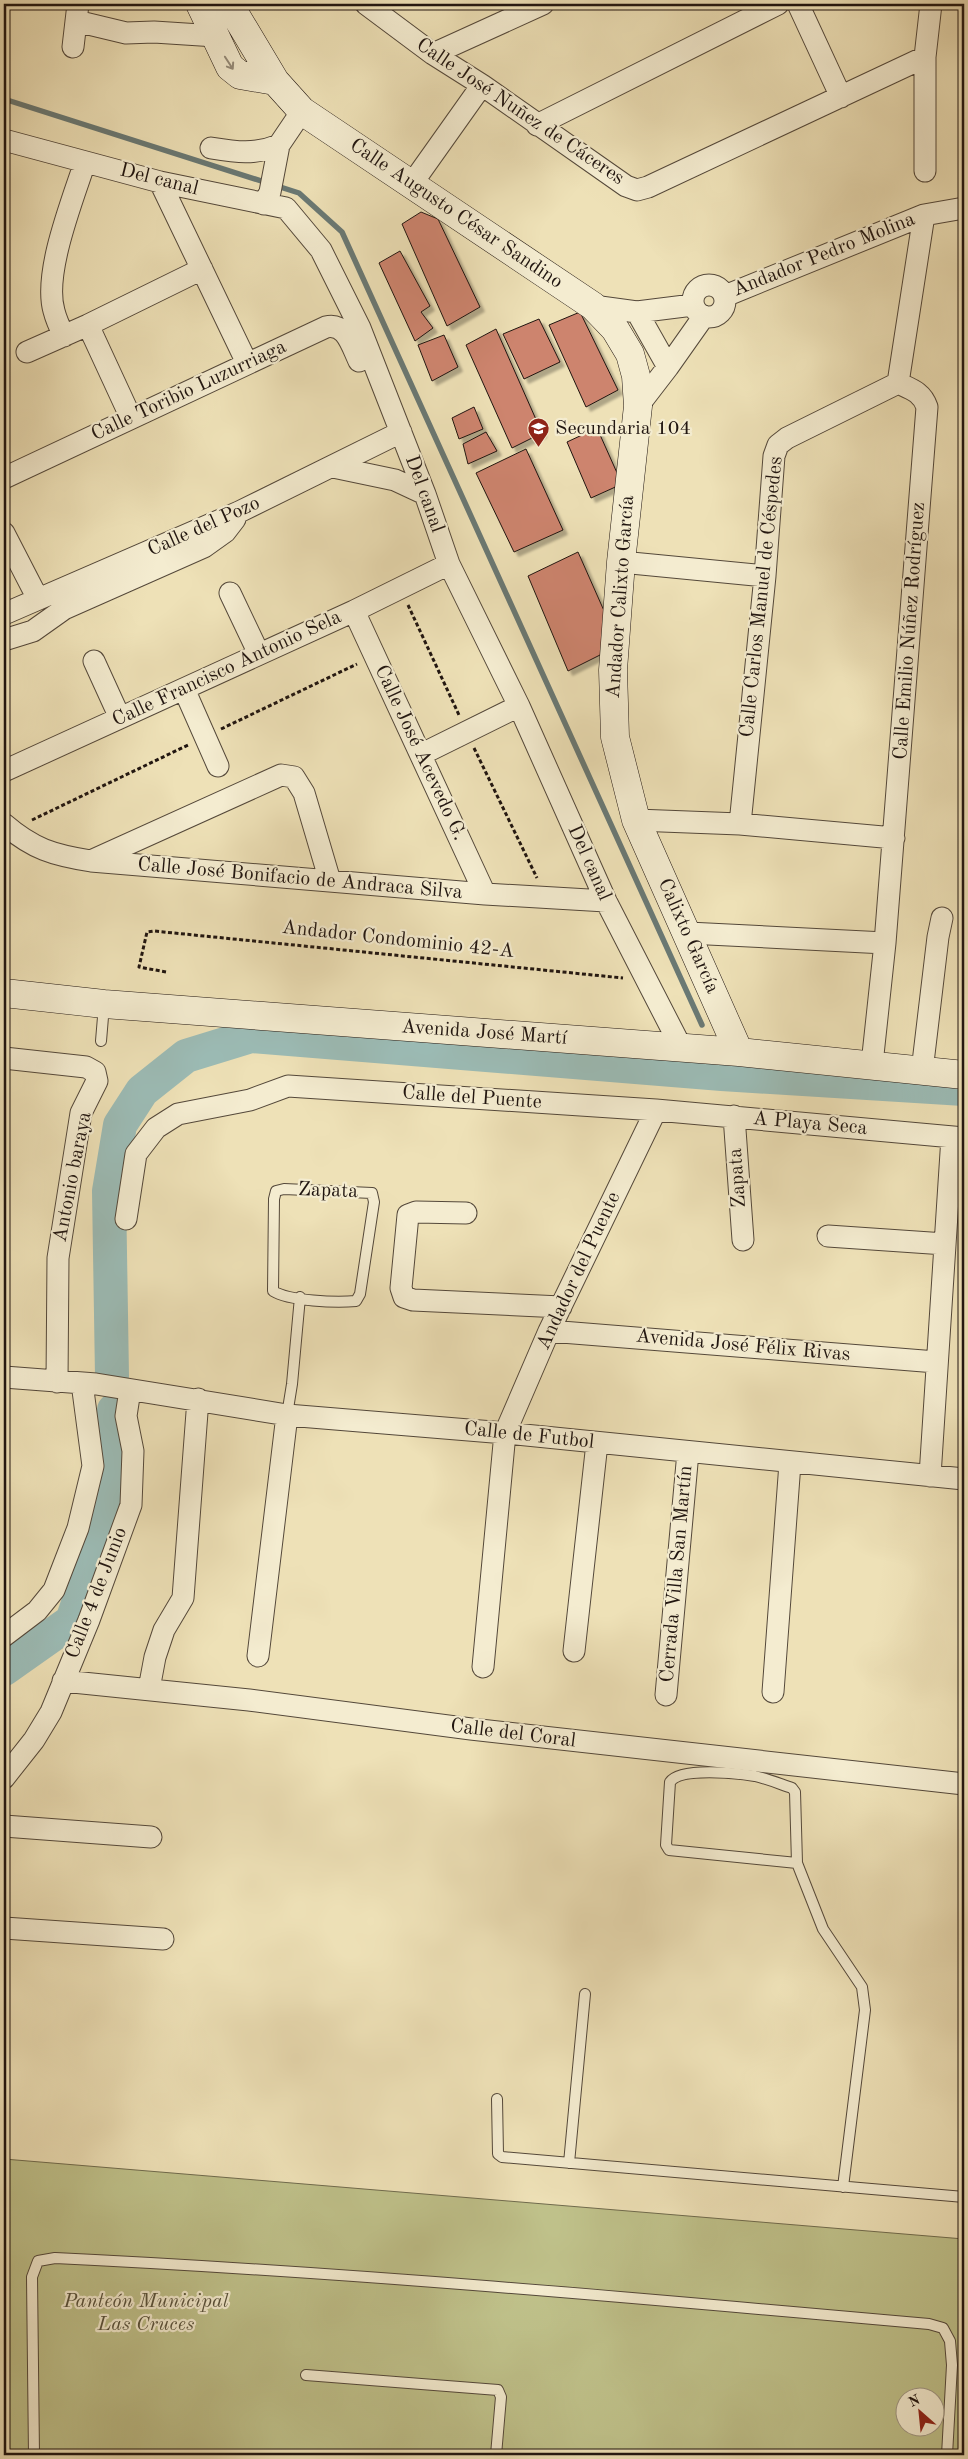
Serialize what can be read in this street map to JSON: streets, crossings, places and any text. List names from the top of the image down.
{
  "streets": {
    "street": [
      "Calle José Nuñez de Cáceres",
      "Del canal",
      "Calle Augusto César Sandino",
      "Andador Pedro Molina",
      "Calle Toribio Luzurriaga",
      "Calle del Pozo",
      "Andador Calixto García",
      "Calle Carlos Manuel de Céspedes",
      "Calle Emilio Núñez Rodríguez",
      "Calle Francisco Antonio Sela",
      "Calle José Acevedo G.",
      "Calle José Bonifacio de Andraca Silva",
      "Calixto García",
      "Avenida José Martí",
      "Calle del Puente",
      "A Playa Seca",
      "Antonio baraya",
      "Zapata",
      "Andador del Puente",
      "Avenida José Félix Rivas",
      "Calle de Futbol",
      "Cerrada Villa San Martín",
      "Calle 4 de Junio",
      "Calle del Coral"
    ],
    "path": ["Andador Condominio 42-A"]
  },
  "crossings": [
    ["Del canal", "Calle del Pozo"],
    ["Del canal", "Calle Francisco Antonio Sela"],
    ["Del canal", "Calle José Bonifacio de Andraca Silva"],
    ["Del canal", "Andador Condominio 42-A"],
    ["Del canal", "Avenida José Martí"],
    ["Calle Augusto César Sandino", "Andador Calixto García"],
    ["Andador Calixto García", "Calixto García"],
    ["Calle Carlos Manuel de Céspedes", "Calle Emilio Núñez Rodríguez"],
    ["Calle Emilio Núñez Rodríguez", "Avenida José Martí"],
    ["Calle Francisco Antonio Sela", "Calle José Acevedo G."],
    ["Calle José Acevedo G.", "Calle José Bonifacio de Andraca Silva"],
    ["Calixto García", "Avenida José Martí"],
    ["Calle del Puente", "A Playa Seca"],
    ["Calle del Puente", "Andador del Puente"],
    ["A Playa Seca", "Zapata"],
    ["A Playa Seca", "Andador del Puente"],
    ["Antonio baraya", "Calle de Futbol"],
    ["Andador del Puente", "Avenida José Félix Rivas"],
    ["Andador del Puente", "Calle de Futbol"],
    ["Calle de Futbol", "Cerrada Villa San Martín"],
    ["Calle de Futbol", "Calle 4 de Junio"],
    ["Calle 4 de Junio", "Calle del Coral"]
  ],
  "parks": ["Panteón Municipal Las Cruces"],
  "places": {
    "school or university": ["Secundaria 104"]
  },
  "north": "top left"
}
